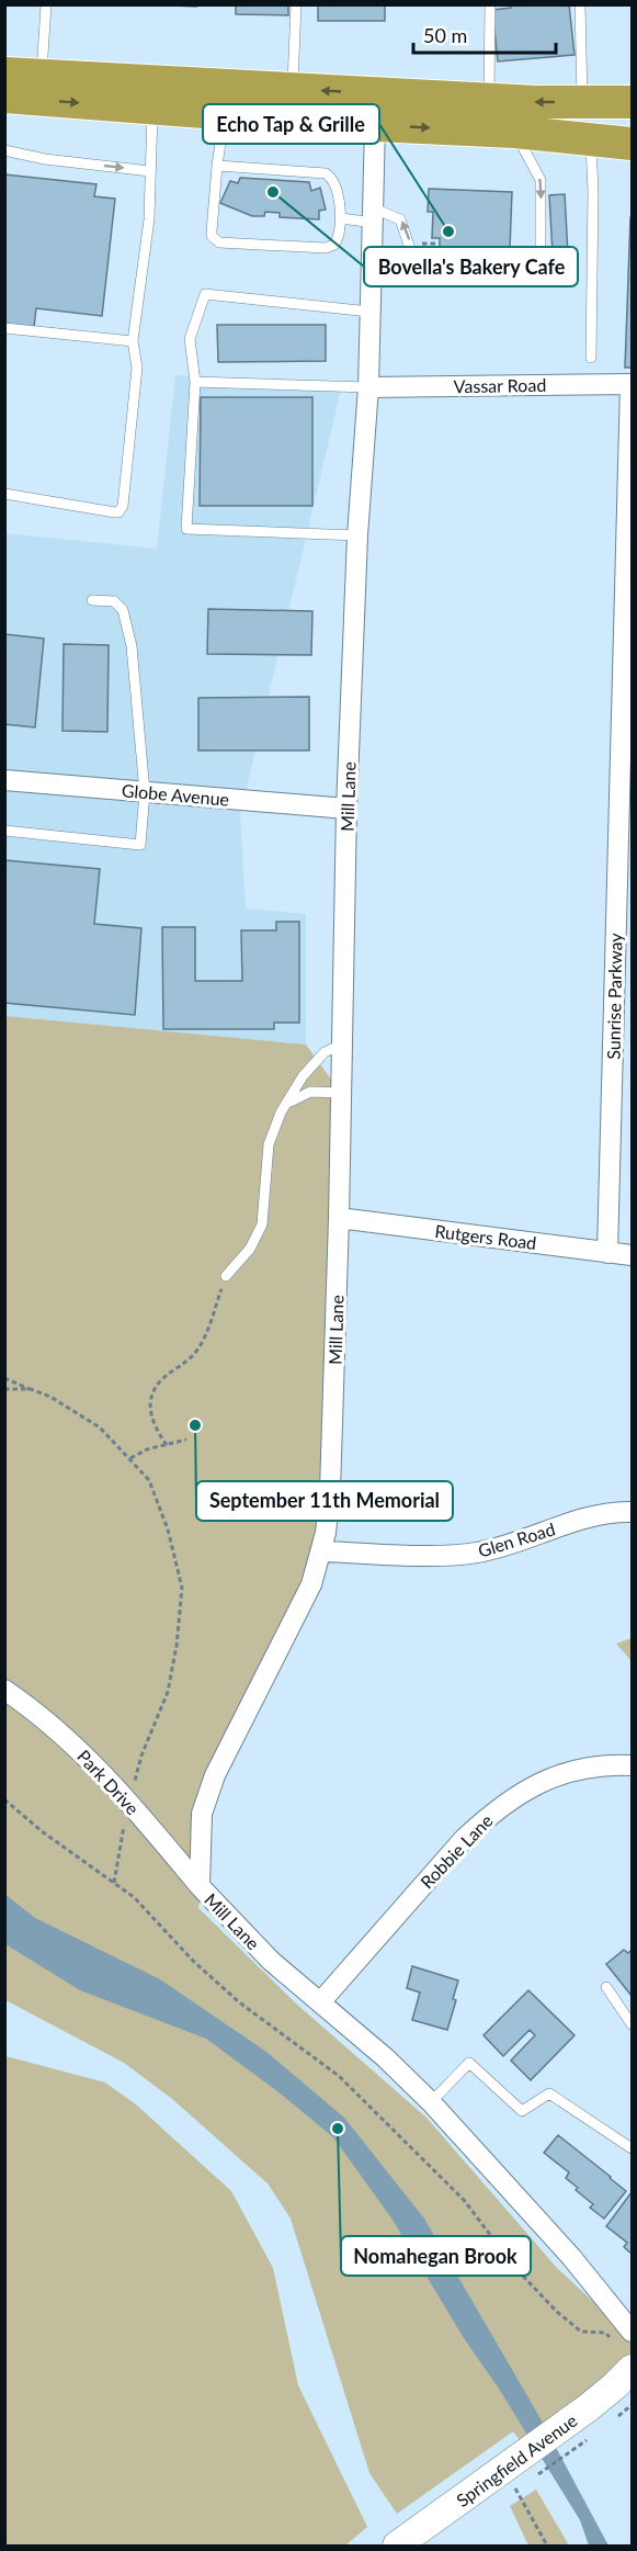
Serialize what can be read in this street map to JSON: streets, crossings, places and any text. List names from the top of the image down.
{
  "streets": {
    "main road": ["Springfield Avenue"],
    "street": [
      "Vassar Road",
      "Globe Avenue",
      "Mill Lane",
      "Sunrise Parkway",
      "Rutgers Road",
      "Glen Road",
      "Park Drive",
      "Robbie Lane"
    ]
  },
  "crossings": [
    ["Vassar Road", "Mill Lane"],
    ["Vassar Road", "Sunrise Parkway"],
    ["Globe Avenue", "Mill Lane"],
    ["Mill Lane", "Rutgers Road"],
    ["Mill Lane", "Glen Road"],
    ["Mill Lane", "Park Drive"],
    ["Mill Lane", "Robbie Lane"],
    ["Sunrise Parkway", "Rutgers Road"]
  ],
  "places": [
    "Bovella's Bakery Cafe",
    "Echo Tap & Grille",
    "September 11th Memorial",
    "Nomahegan Brook"
  ],
  "scale_bar": "50 m"
}
